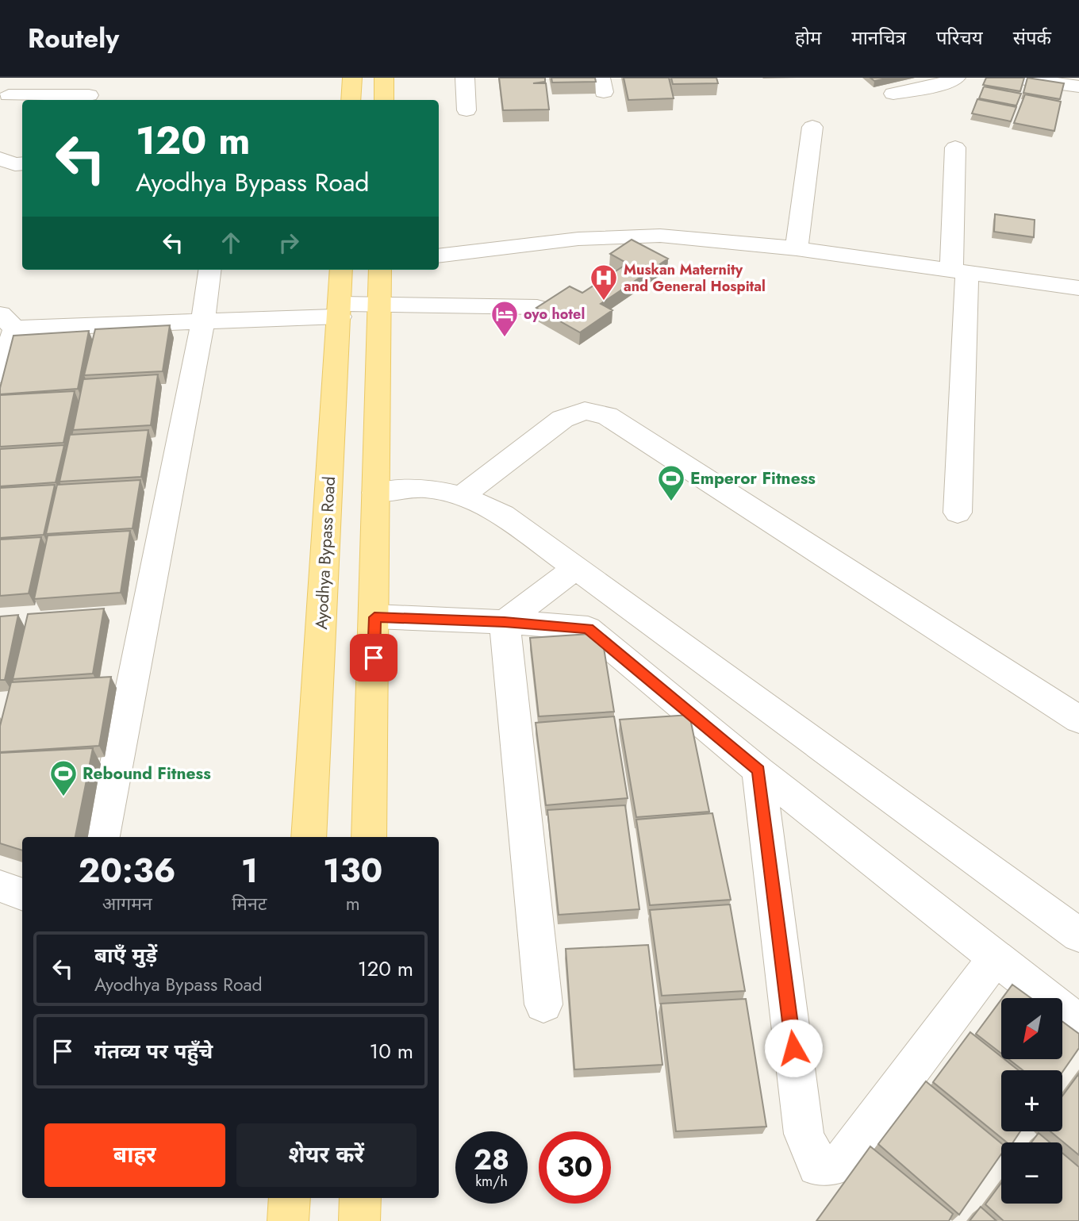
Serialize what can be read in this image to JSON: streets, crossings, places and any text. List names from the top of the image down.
{
  "streets": {
    "main road": ["Ayodhya Bypass Road"]
  },
  "places": {
    "hospital": ["Muskan Maternity and General Hospital"],
    "hotel": ["oyo hotel"],
    "sports": ["Emperor Fitness", "Rebound Fitness"]
  },
  "north": "bottom left",
  "page": {
    "header": "Routely",
    "nav": [
      "होम",
      "मानचित्र",
      "परिचय",
      "संपर्क"
    ],
    "turn": ["120 m", "Ayodhya Bypass Road"],
    "eta": [
      "20:36",
      "आगमन",
      "1",
      "मिनट",
      "130",
      "m"
    ],
    "list": [
      {
        "name": "बाएँ मुड़ें",
        "note": "Ayodhya Bypass Road",
        "value": "120 m"
      },
      {
        "name": "गंतव्य पर पहुँचे",
        "value": "10 m"
      }
    ],
    "map_buttons": ["+", "−"],
    "buttons": ["बाहर", "शेयर करें"],
    "speed": "28 km/h",
    "limit": "30"
  }
}
